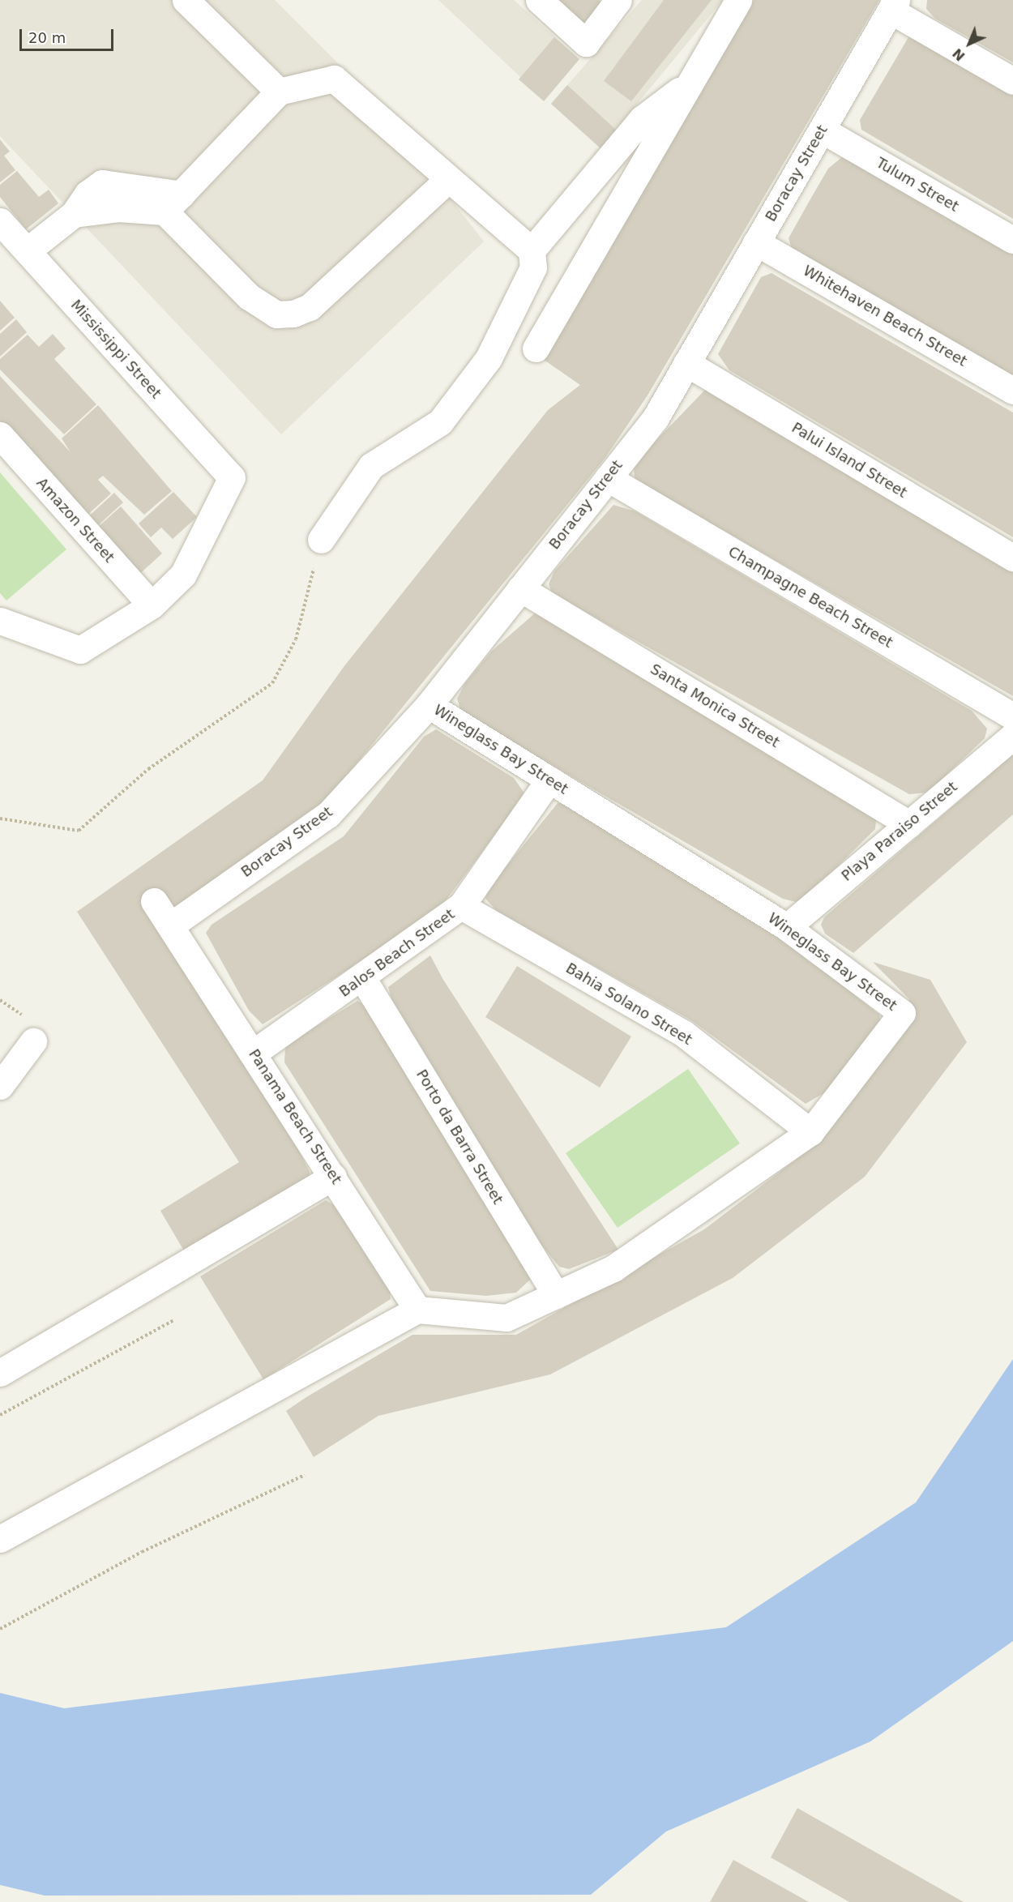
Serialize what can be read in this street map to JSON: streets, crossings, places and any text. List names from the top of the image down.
{
  "streets": {
    "street": [
      "Boracay Street",
      "Tulum Street",
      "Whitehaven Beach Street",
      "Mississippi Street",
      "Palui Island Street",
      "Amazon Street",
      "Champagne Beach Street",
      "Santa Monica Street",
      "Wineglass Bay Street",
      "Playa Paraiso Street",
      "Balos Beach Street",
      "Bahia Solano Street",
      "Panama Beach Street",
      "Porto da Barra Street"
    ]
  },
  "crossings": [
    ["Boracay Street", "Tulum Street"],
    ["Boracay Street", "Whitehaven Beach Street"],
    ["Boracay Street", "Palui Island Street"],
    ["Boracay Street", "Champagne Beach Street"],
    ["Boracay Street", "Santa Monica Street"],
    ["Boracay Street", "Wineglass Bay Street"],
    ["Boracay Street", "Panama Beach Street"],
    ["Mississippi Street", "Amazon Street"],
    ["Santa Monica Street", "Playa Paraiso Street"],
    ["Wineglass Bay Street", "Playa Paraiso Street"],
    ["Wineglass Bay Street", "Balos Beach Street"],
    ["Wineglass Bay Street", "Bahia Solano Street"],
    ["Wineglass Bay Street", "Panama Beach Street"],
    ["Wineglass Bay Street", "Porto da Barra Street"],
    ["Balos Beach Street", "Bahia Solano Street"],
    ["Balos Beach Street", "Panama Beach Street"],
    ["Balos Beach Street", "Porto da Barra Street"]
  ],
  "scale_bar": "20 m",
  "north": "bottom left"
}
